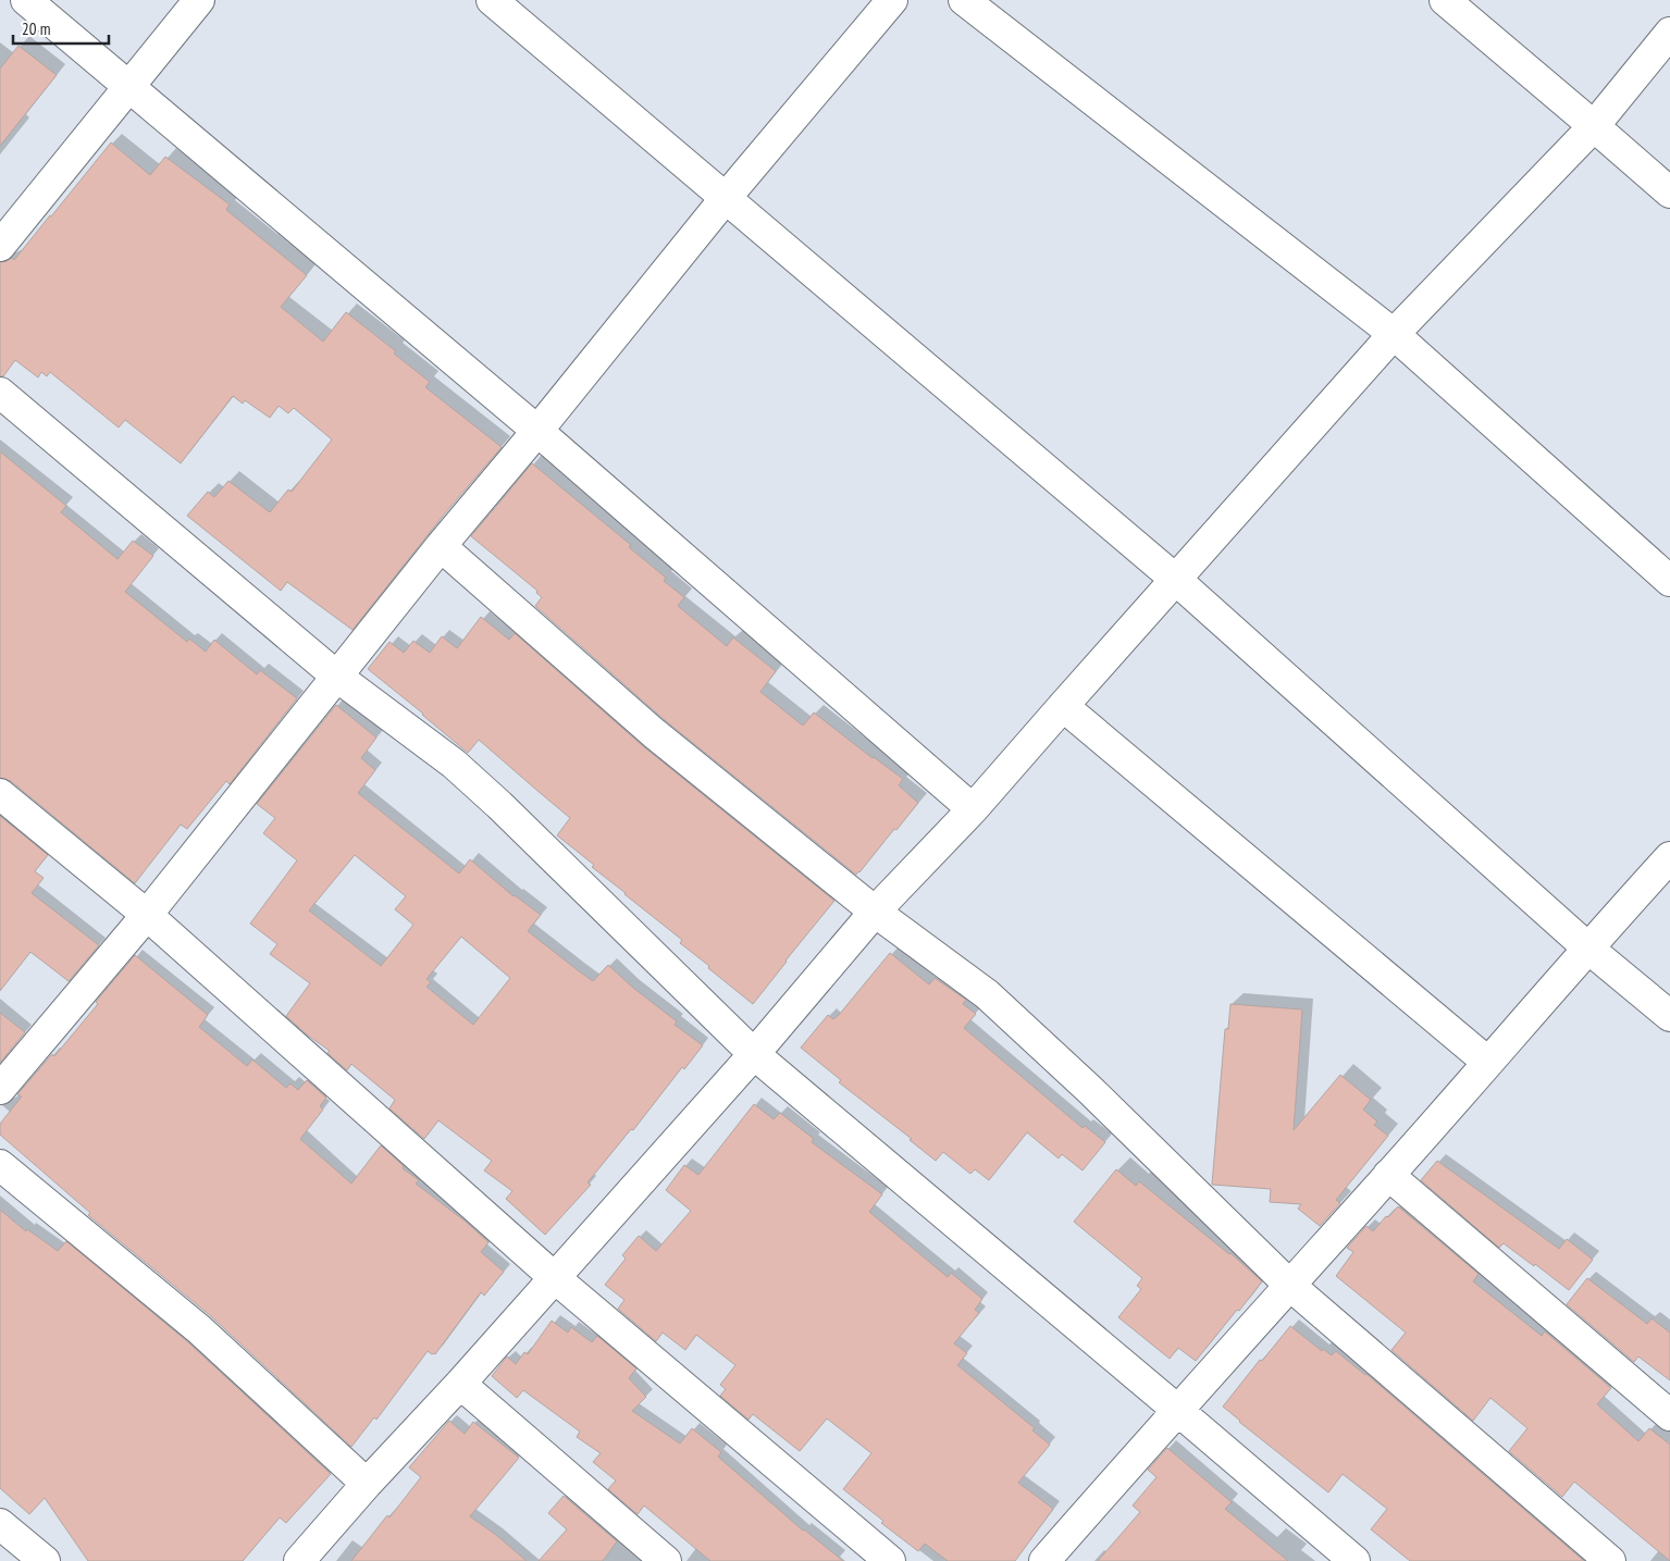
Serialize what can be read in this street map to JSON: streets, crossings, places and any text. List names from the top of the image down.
{
  "scale_bar": "20 m"
}
